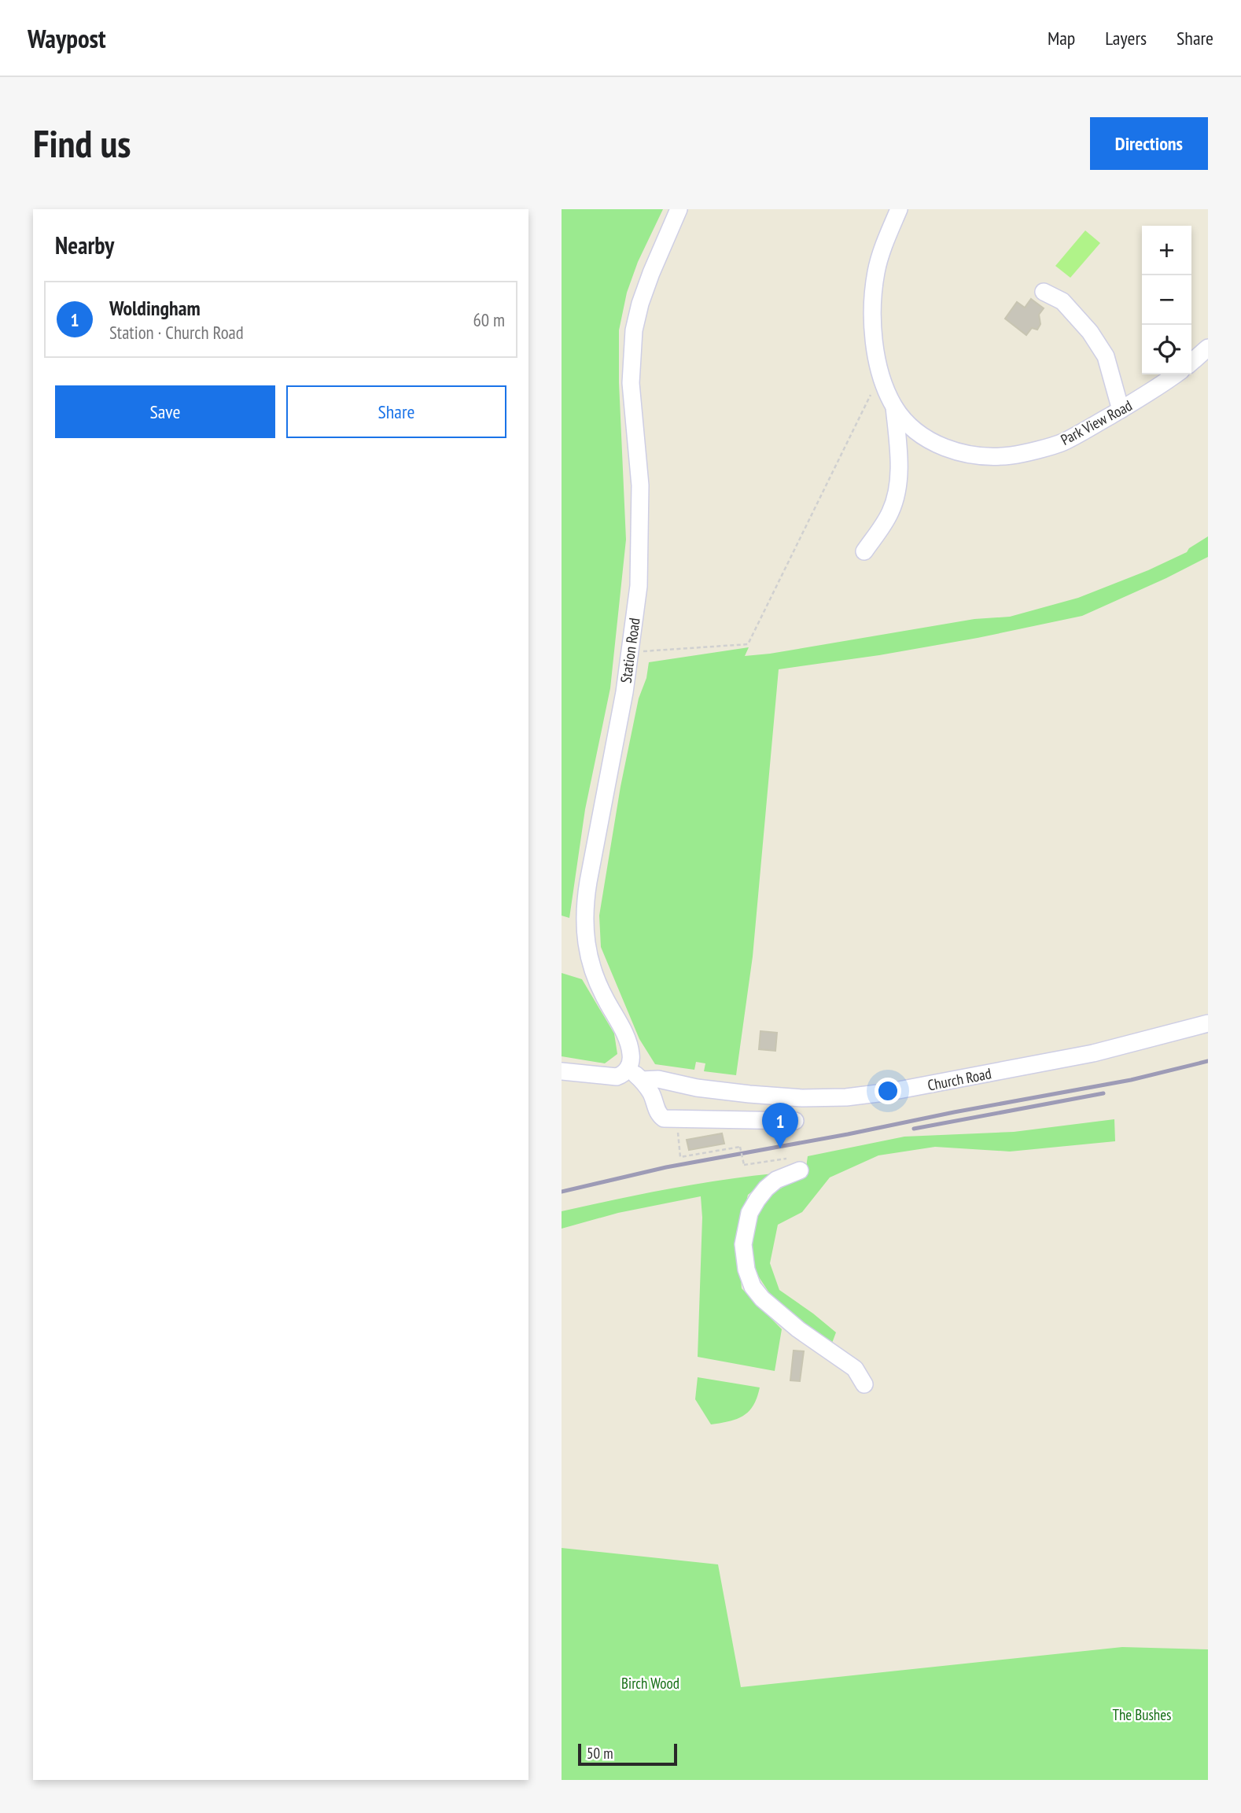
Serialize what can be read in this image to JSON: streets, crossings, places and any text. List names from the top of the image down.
{
  "streets": {
    "street": ["Park View Road", "Station Road", "Church Road"]
  },
  "parks": ["Birch Wood", "The Bushes"],
  "scale_bar": "50 m",
  "page": {
    "header": "Waypost",
    "nav": ["Map", "Layers", "Share"],
    "buttons": [
      "Directions",
      ["Save", "Share"]
    ],
    "title": "Find us",
    "heading": "Nearby",
    "map_buttons": ["+", "−"],
    "list": [
      {
        "mark": "1",
        "name": "Woldingham",
        "note": "Station · Church Road",
        "value": "60 m"
      }
    ],
    "pins": "1",
    "scale": "50 m"
  }
}
